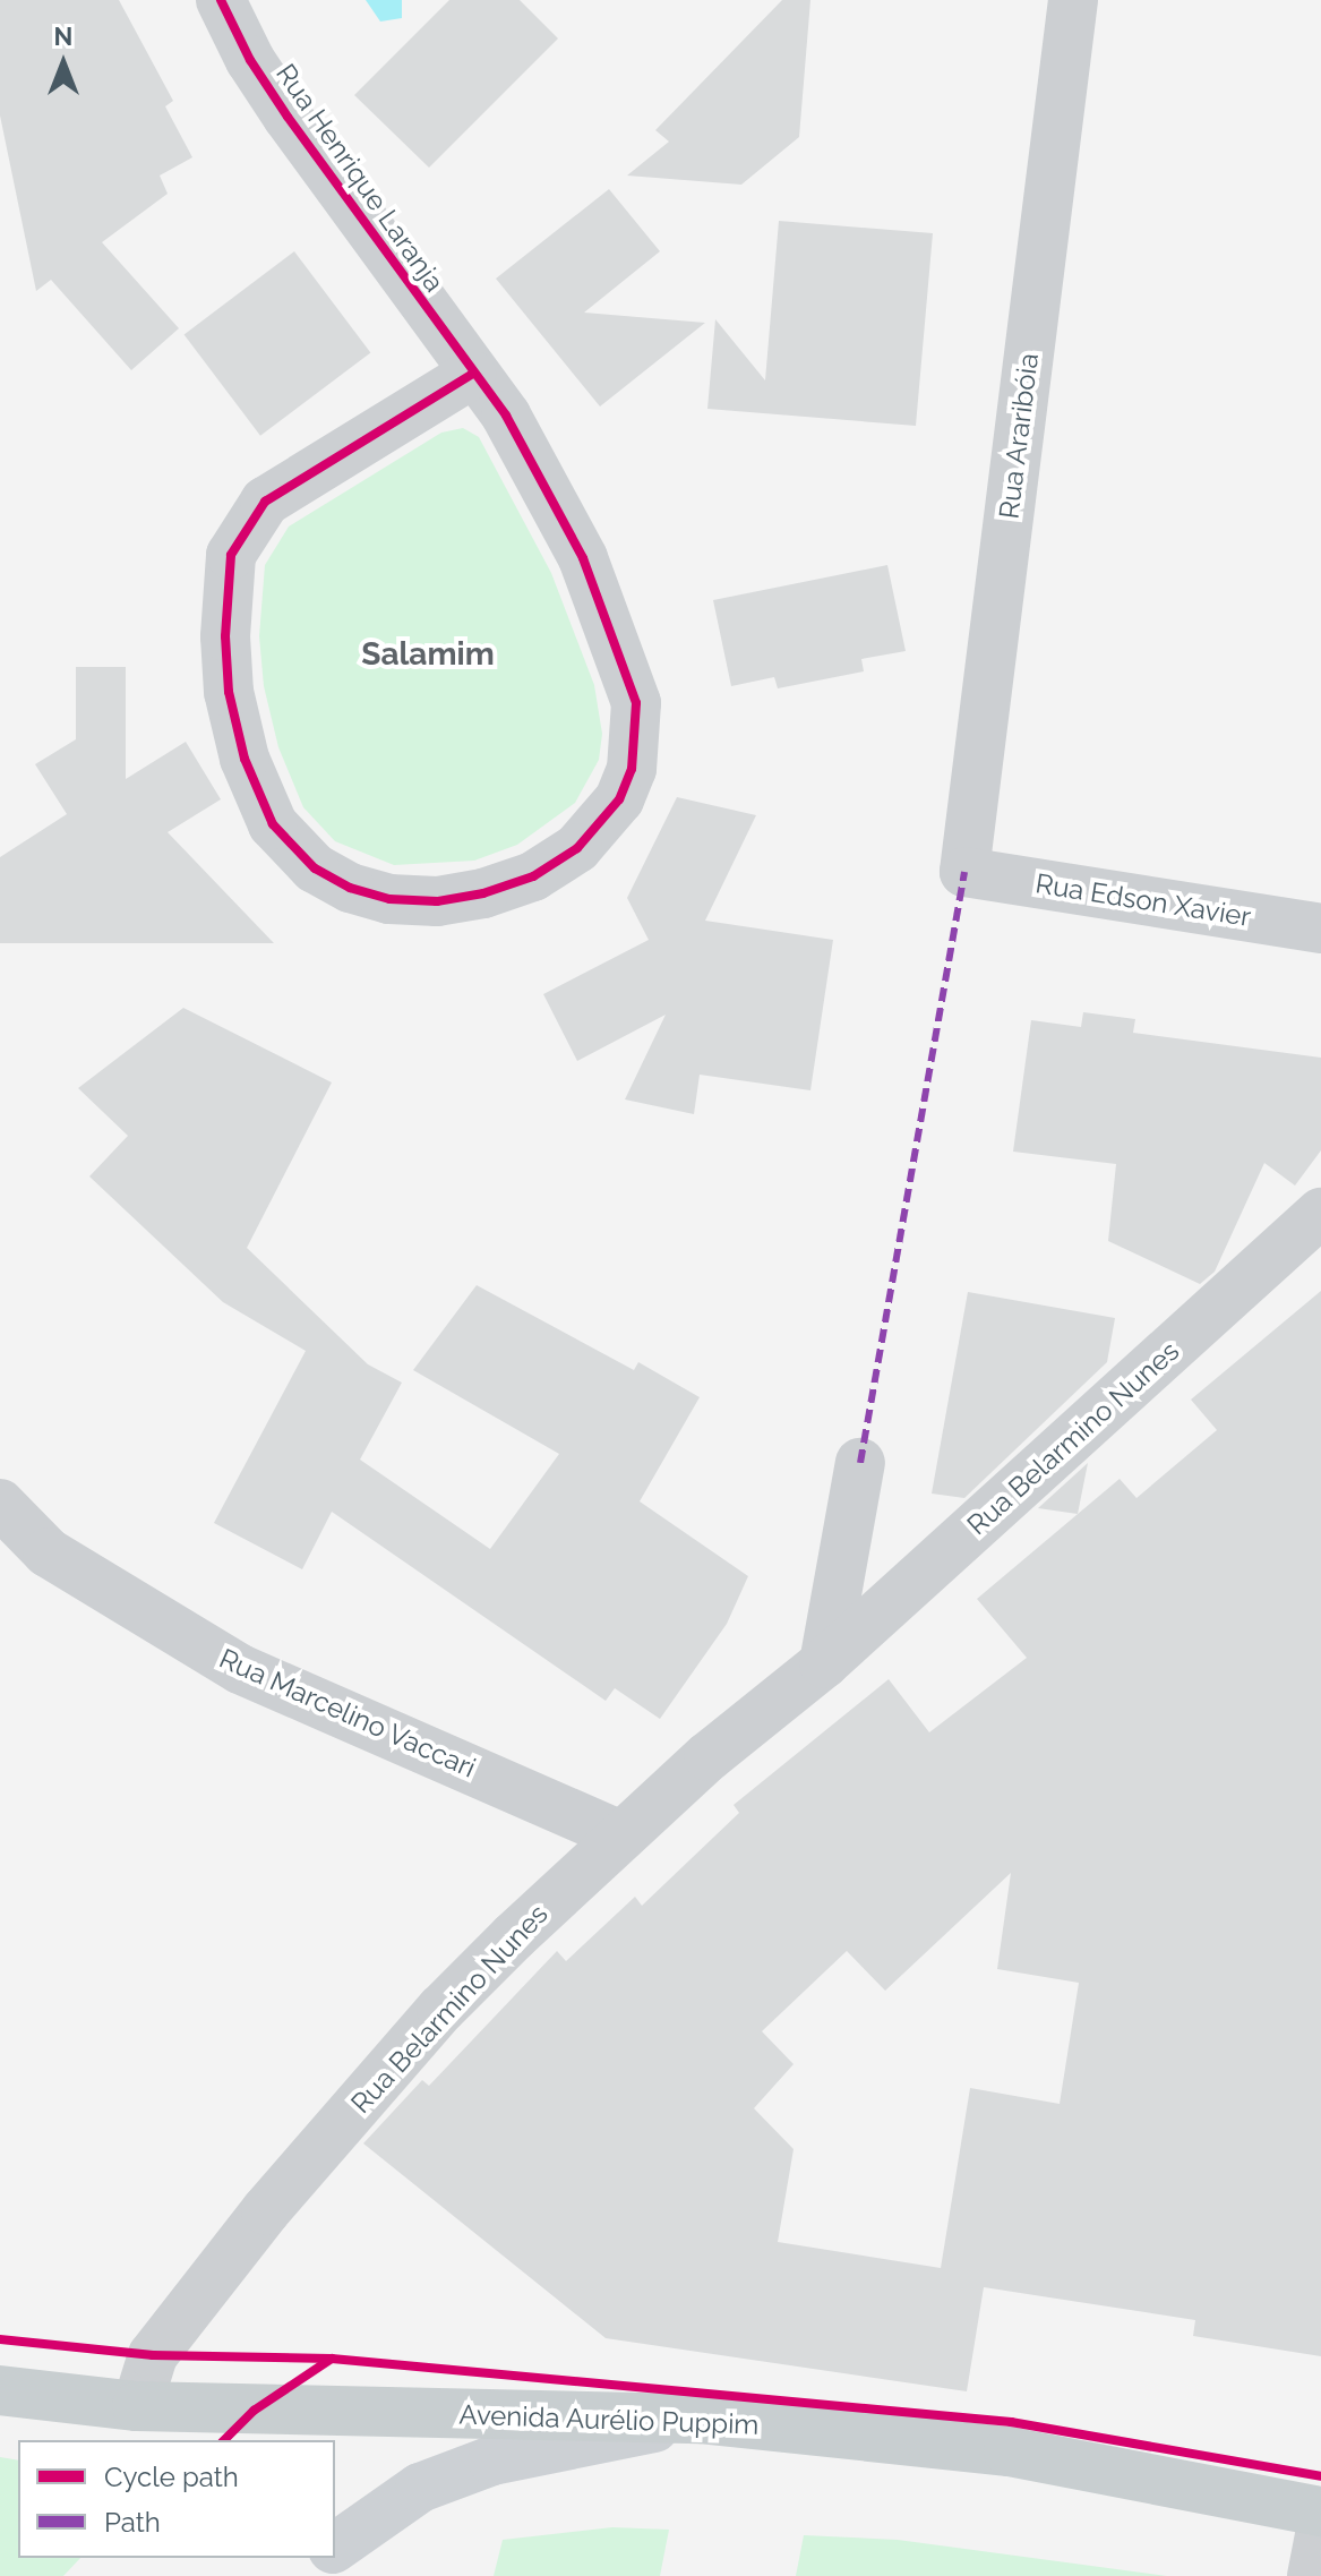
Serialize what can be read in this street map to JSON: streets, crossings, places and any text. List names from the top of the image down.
{
  "streets": {
    "main road": ["Avenida Aurélio Puppim"],
    "street": [
      "Rua Henrique Laranja",
      "Rua Araribóia",
      "Rua Edson Xavier",
      "Rua Belarmino Nunes",
      "Rua Marcelino Vaccari"
    ]
  },
  "crossings": [
    ["Rua Araribóia", "Rua Edson Xavier"],
    ["Rua Belarmino Nunes", "Rua Marcelino Vaccari"],
    ["Rua Belarmino Nunes", "Avenida Aurélio Puppim"]
  ],
  "districts": ["Salamim"],
  "legend": ["Cycle path", "Path"],
  "north": "top"
}
